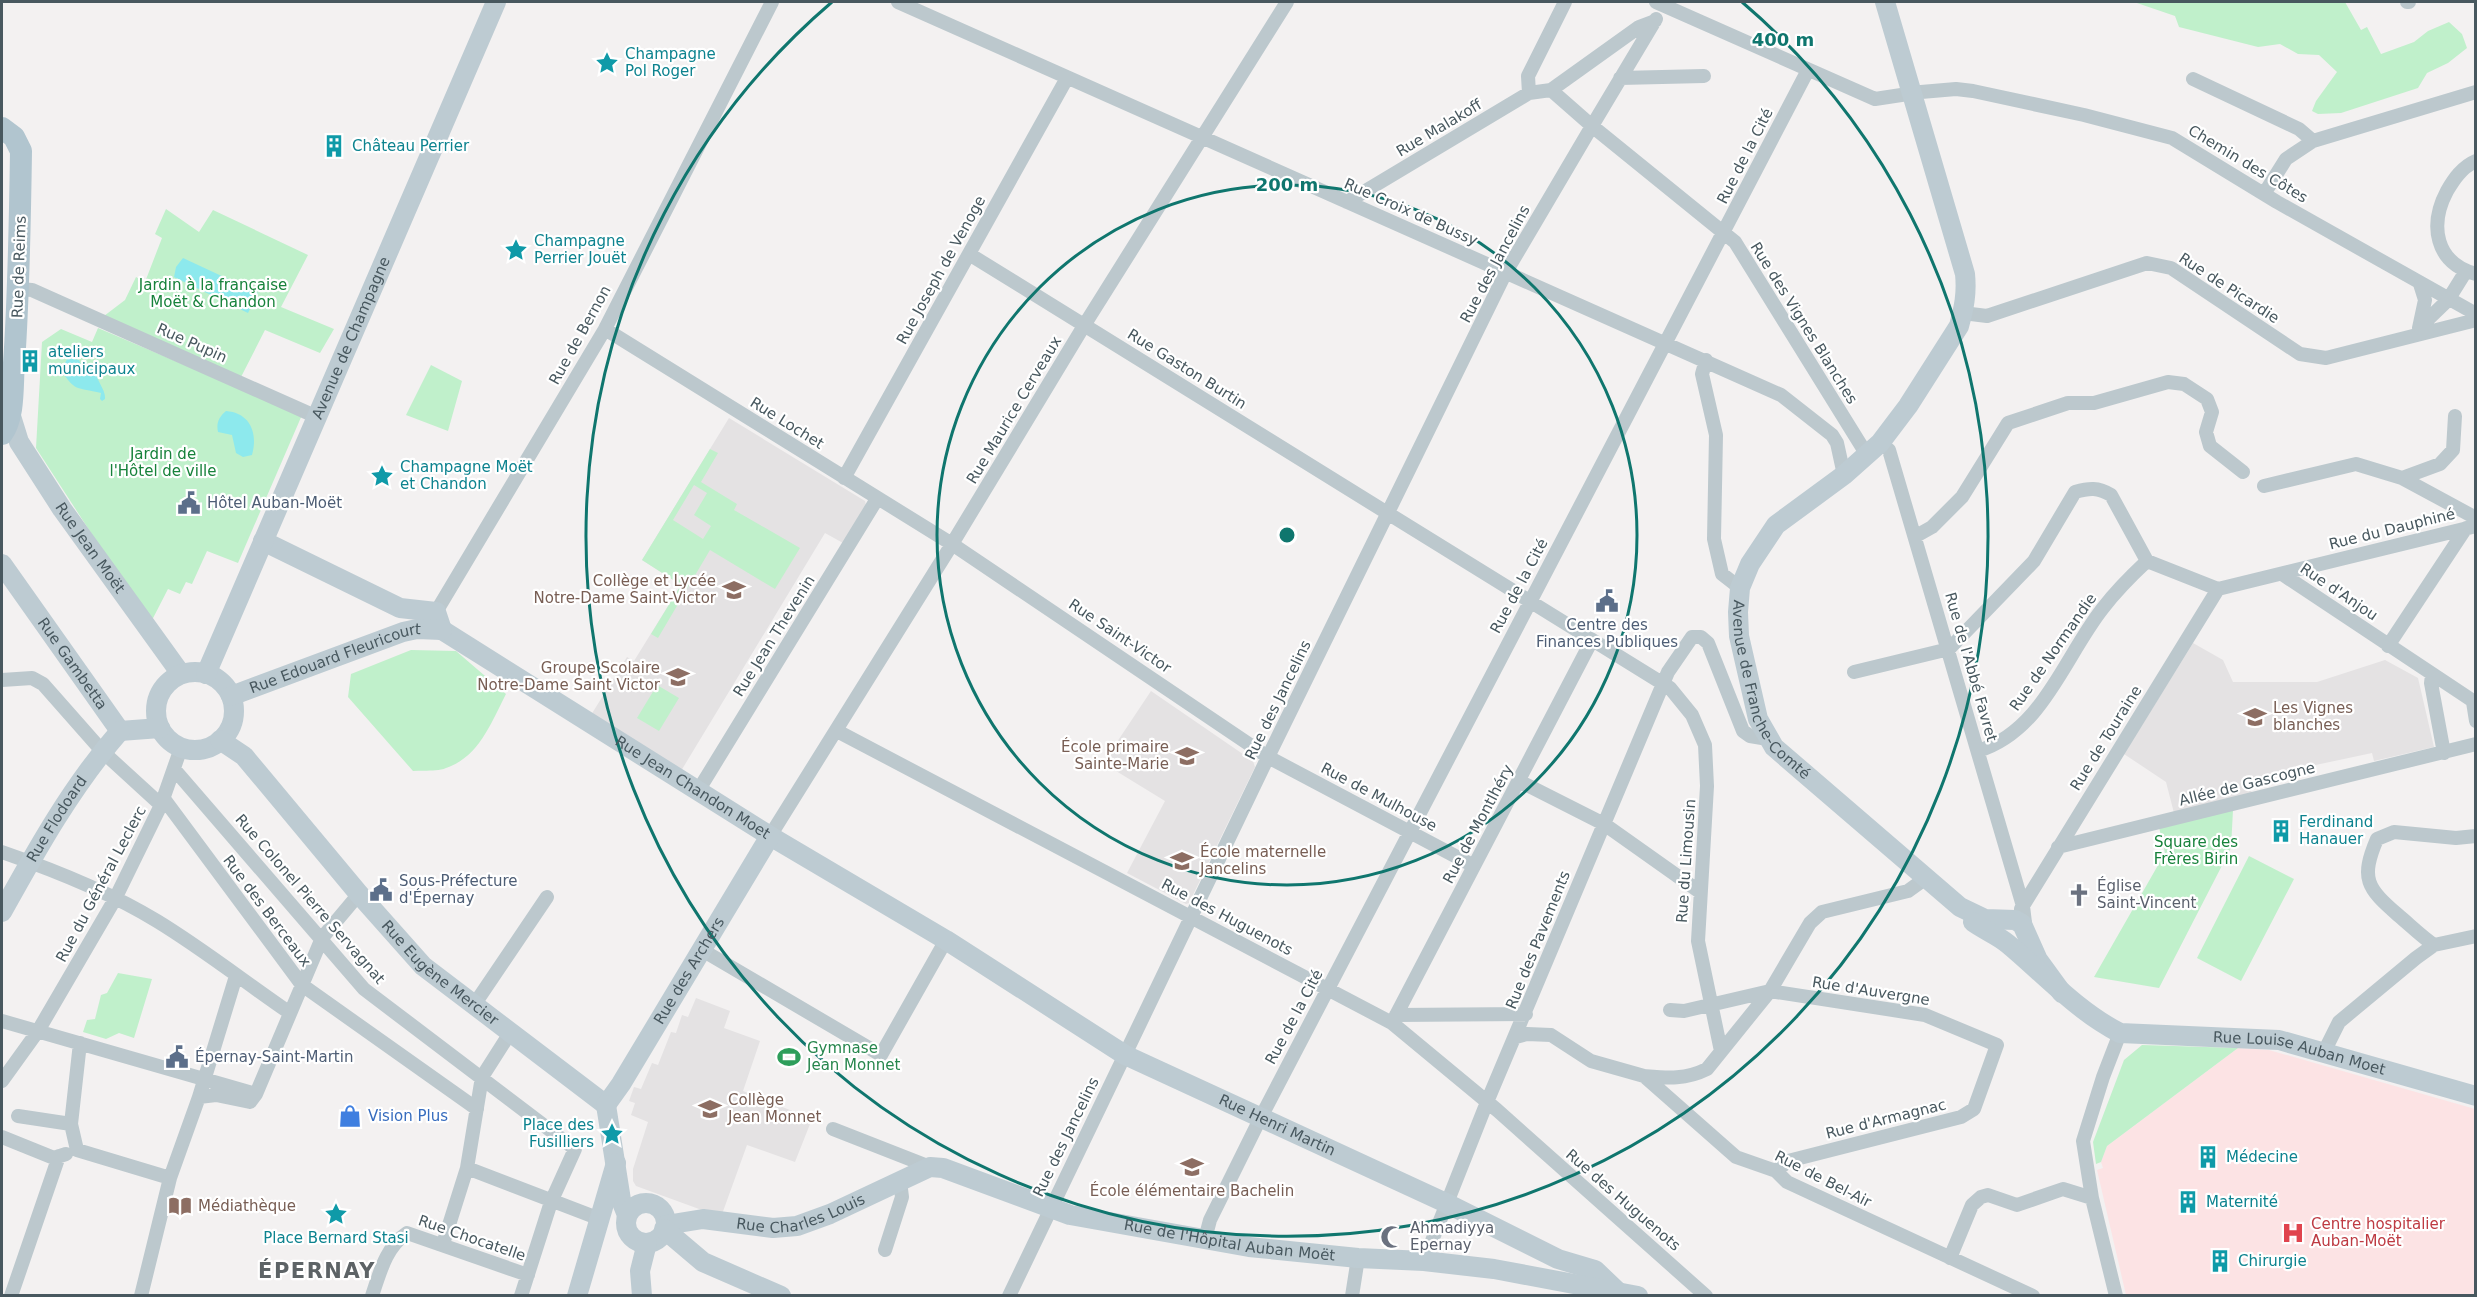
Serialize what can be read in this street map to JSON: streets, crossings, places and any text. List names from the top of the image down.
{
  "streets": {
    "main road": [
      "Rue de Reims",
      "Avenue de Champagne",
      "Rue Jean Moët",
      "Rue Edouard Fleuricourt",
      "Rue Gambetta",
      "Avenue de Franche-Comté",
      "Rue Jean Chandon Moet",
      "Rue Flodoard",
      "Rue des Archers",
      "Rue Eugène Mercier",
      "Rue Louise Auban Moet",
      "Rue Henri Martin",
      "Rue Charles Louis",
      "Rue de l'Hôpital Auban Moët"
    ],
    "street": [
      "Rue Malakoff",
      "Rue de la Cité",
      "Chemin des Côtes",
      "Rue Croix de Bussy",
      "Rue des Jancelins",
      "Rue Joseph de Venoge",
      "Rue de Picardie",
      "Rue des Vignes Blanches",
      "Rue de Bernon",
      "Rue Pupin",
      "Rue Gaston Burtin",
      "Rue Maurice Cerveaux",
      "Rue Lochet",
      "Rue du Dauphiné",
      "Rue d'Anjou",
      "Rue Jean Thevenin",
      "Rue Saint-Victor",
      "Rue de Normandie",
      "Rue de l'Abbé Favret",
      "Rue de Touraine",
      "Allée de Gascogne",
      "Rue de Mulhouse",
      "Rue de Montlhéry",
      "Rue du Limousin",
      "Rue du Général Leclerc",
      "Rue Colonel Pierre Servagnat",
      "Rue des Berceaux",
      "Rue des Huguenots",
      "Rue des Pavements",
      "Rue d'Auvergne",
      "Rue d'Armagnac",
      "Rue de Bel-Air",
      "Rue Chocatelle"
    ]
  },
  "crossings": [
    ["Rue Malakoff", "Rue Croix de Bussy"],
    ["Rue Malakoff", "Rue des Vignes Blanches"],
    ["Rue de la Cité", "Chemin des Côtes"],
    ["Rue de la Cité", "Rue Croix de Bussy"],
    ["Rue de la Cité", "Rue des Vignes Blanches"],
    ["Rue de la Cité", "Rue Gaston Burtin"],
    ["Rue de la Cité", "Rue de Mulhouse"],
    ["Rue de la Cité", "Rue du Limousin"],
    ["Rue de la Cité", "Rue des Huguenots"],
    ["Rue de la Cité", "Rue Henri Martin"],
    ["Rue de la Cité", "Rue de l'Hôpital Auban Moët"],
    ["Chemin des Côtes", "Rue des Jancelins"],
    ["Chemin des Côtes", "Avenue de Franche-Comté"],
    ["Rue Croix de Bussy", "Rue des Jancelins"],
    ["Rue Croix de Bussy", "Rue Joseph de Venoge"],
    ["Rue Croix de Bussy", "Rue Maurice Cerveaux"],
    ["Rue Croix de Bussy", "Avenue de Franche-Comté"],
    ["Rue des Jancelins", "Rue des Vignes Blanches"],
    ["Rue des Jancelins", "Rue Gaston Burtin"],
    ["Rue des Jancelins", "Rue Saint-Victor"],
    ["Rue des Jancelins", "Rue de Mulhouse"],
    ["Rue des Jancelins", "Rue des Huguenots"],
    ["Rue des Jancelins", "Rue Henri Martin"],
    ["Rue des Jancelins", "Rue de l'Hôpital Auban Moët"],
    ["Rue de Reims", "Rue Pupin"],
    ["Rue de Reims", "Rue Jean Moët"],
    ["Rue Joseph de Venoge", "Rue Gaston Burtin"],
    ["Rue Joseph de Venoge", "Rue Lochet"],
    ["Rue de Picardie", "Avenue de Franche-Comté"],
    ["Rue des Vignes Blanches", "Rue de l'Abbé Favret"],
    ["Rue des Vignes Blanches", "Avenue de Franche-Comté"],
    ["Rue de Bernon", "Rue Lochet"],
    ["Rue de Bernon", "Rue Edouard Fleuricourt"],
    ["Rue de Bernon", "Rue Jean Chandon Moet"],
    ["Avenue de Champagne", "Rue Pupin"],
    ["Avenue de Champagne", "Rue Jean Moët"],
    ["Avenue de Champagne", "Rue Edouard Fleuricourt"],
    ["Avenue de Champagne", "Rue Jean Chandon Moet"],
    ["Avenue de Champagne", "Rue du Général Leclerc"],
    ["Avenue de Champagne", "Rue Eugène Mercier"],
    ["Rue Gaston Burtin", "Rue Maurice Cerveaux"],
    ["Rue Gaston Burtin", "Rue du Limousin"],
    ["Rue Maurice Cerveaux", "Rue Lochet"],
    ["Rue Maurice Cerveaux", "Rue Saint-Victor"],
    ["Rue Maurice Cerveaux", "Rue Jean Chandon Moet"],
    ["Rue Maurice Cerveaux", "Rue des Huguenots"],
    ["Rue Maurice Cerveaux", "Rue des Archers"],
    ["Rue Lochet", "Rue Jean Thevenin"],
    ["Rue Lochet", "Rue Saint-Victor"],
    ["Rue du Dauphiné", "Rue d'Anjou"],
    ["Rue Jean Moët", "Rue Edouard Fleuricourt"],
    ["Rue Jean Moët", "Rue du Général Leclerc"],
    ["Rue Jean Moët", "Rue Eugène Mercier"],
    ["Rue d'Anjou", "Rue de Touraine"],
    ["Rue Jean Thevenin", "Rue Jean Chandon Moet"],
    ["Rue Saint-Victor", "Rue de Mulhouse"],
    ["Rue de Normandie", "Rue de l'Abbé Favret"],
    ["Rue Edouard Fleuricourt", "Rue Jean Chandon Moet"],
    ["Rue Edouard Fleuricourt", "Rue du Général Leclerc"],
    ["Rue Edouard Fleuricourt", "Rue Eugène Mercier"],
    ["Rue Gambetta", "Rue Flodoard"],
    ["Rue de l'Abbé Favret", "Avenue de Franche-Comté"],
    ["Rue de l'Abbé Favret", "Rue de Touraine"],
    ["Avenue de Franche-Comté", "Rue de Touraine"],
    ["Avenue de Franche-Comté", "Rue des Pavements"],
    ["Avenue de Franche-Comté", "Rue Louise Auban Moet"],
    ["Rue de Touraine", "Allée de Gascogne"],
    ["Rue Jean Chandon Moet", "Rue des Archers"],
    ["Rue Jean Chandon Moet", "Rue Henri Martin"],
    ["Rue de Mulhouse", "Rue de Montlhéry"],
    ["Rue Flodoard", "Rue des Berceaux"],
    ["Rue de Montlhéry", "Rue du Limousin"],
    ["Rue de Montlhéry", "Rue des Huguenots"],
    ["Rue du Limousin", "Rue des Pavements"],
    ["Rue du Général Leclerc", "Rue Colonel Pierre Servagnat"],
    ["Rue du Général Leclerc", "Rue des Berceaux"],
    ["Rue du Général Leclerc", "Rue Eugène Mercier"],
    ["Rue des Huguenots", "Rue des Pavements"],
    ["Rue des Pavements", "Rue Henri Martin"],
    ["Rue des Pavements", "Rue de Bel-Air"],
    ["Rue des Pavements", "Rue de l'Hôpital Auban Moët"],
    ["Rue des Archers", "Rue Eugène Mercier"],
    ["Rue d'Auvergne", "Rue d'Armagnac"],
    ["Rue d'Armagnac", "Rue de Bel-Air"],
    ["Rue Henri Martin", "Rue de l'Hôpital Auban Moët"],
    ["Rue Charles Louis", "Rue de l'Hôpital Auban Moët"]
  ],
  "districts": ["ÉPERNAY"],
  "parks": ["Jardin à la française Moët & Chandon", "Jardin de l'Hôtel de ville", "Square des Frères Birin"],
  "places": {
    "place": [
      "Champagne Pol Roger",
      "Champagne Perrier Jouët",
      "Champagne Moët et Chandon",
      "Place des Fusilliers",
      "Place Bernard Stasi"
    ],
    "building": [
      "Château Perrier",
      "ateliers municipaux",
      "Ferdinand Hanauer",
      "Médecine",
      "Maternité",
      "Chirurgie"
    ],
    "public building": [
      "Hôtel Auban-Moët",
      "Centre des Finances Publiques",
      "Sous-Préfecture d'Épernay",
      "Épernay-Saint-Martin"
    ],
    "school or university": [
      "Collège et Lycée Notre-Dame Saint-Victor",
      "Groupe Scolaire Notre-Dame Saint Victor",
      "Les Vignes blanches",
      "École primaire Sainte-Marie",
      "École maternelle Jancelins",
      "Collège Jean Monnet",
      "École élémentaire Bachelin"
    ],
    "church": ["Église Saint-Vincent"],
    "sports": ["Gymnase Jean Monnet"],
    "shop": ["Vision Plus"],
    "library": ["Médiathèque"],
    "hospital": ["Centre hospitalier Auban-Moët"],
    "mosque": ["Ahmadiyya Epernay"]
  },
  "rings": ["400 m", "200 m"]
}
